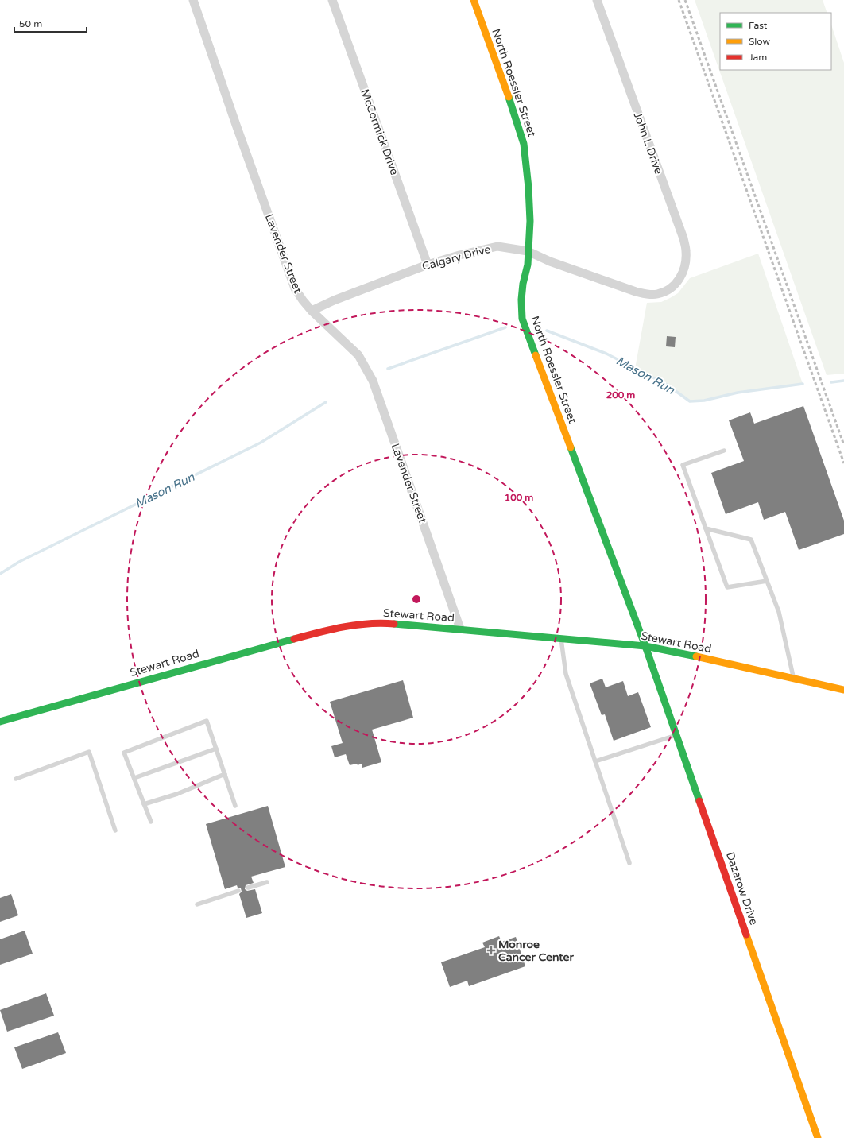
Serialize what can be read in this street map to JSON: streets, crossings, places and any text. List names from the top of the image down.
{
  "streets": {
    "street": [
      "North Roessler Street",
      "McCormick Drive",
      "John L Drive",
      "Lavender Street",
      "Calgary Drive",
      "Stewart Road",
      "Dazarow Drive"
    ]
  },
  "crossings": [
    ["North Roessler Street", "Calgary Drive"],
    ["North Roessler Street", "Stewart Road"],
    ["North Roessler Street", "Dazarow Drive"],
    ["McCormick Drive", "Calgary Drive"],
    ["John L Drive", "Calgary Drive"],
    ["Lavender Street", "Calgary Drive"],
    ["Lavender Street", "Stewart Road"],
    ["Stewart Road", "Dazarow Drive"]
  ],
  "water": ["Mason Run"],
  "places": {
    "health": ["Monroe Cancer Center"]
  },
  "legend": ["Fast", "Slow", "Jam"],
  "scale_bar": "50 m",
  "rings": ["200 m", "100 m"]
}
